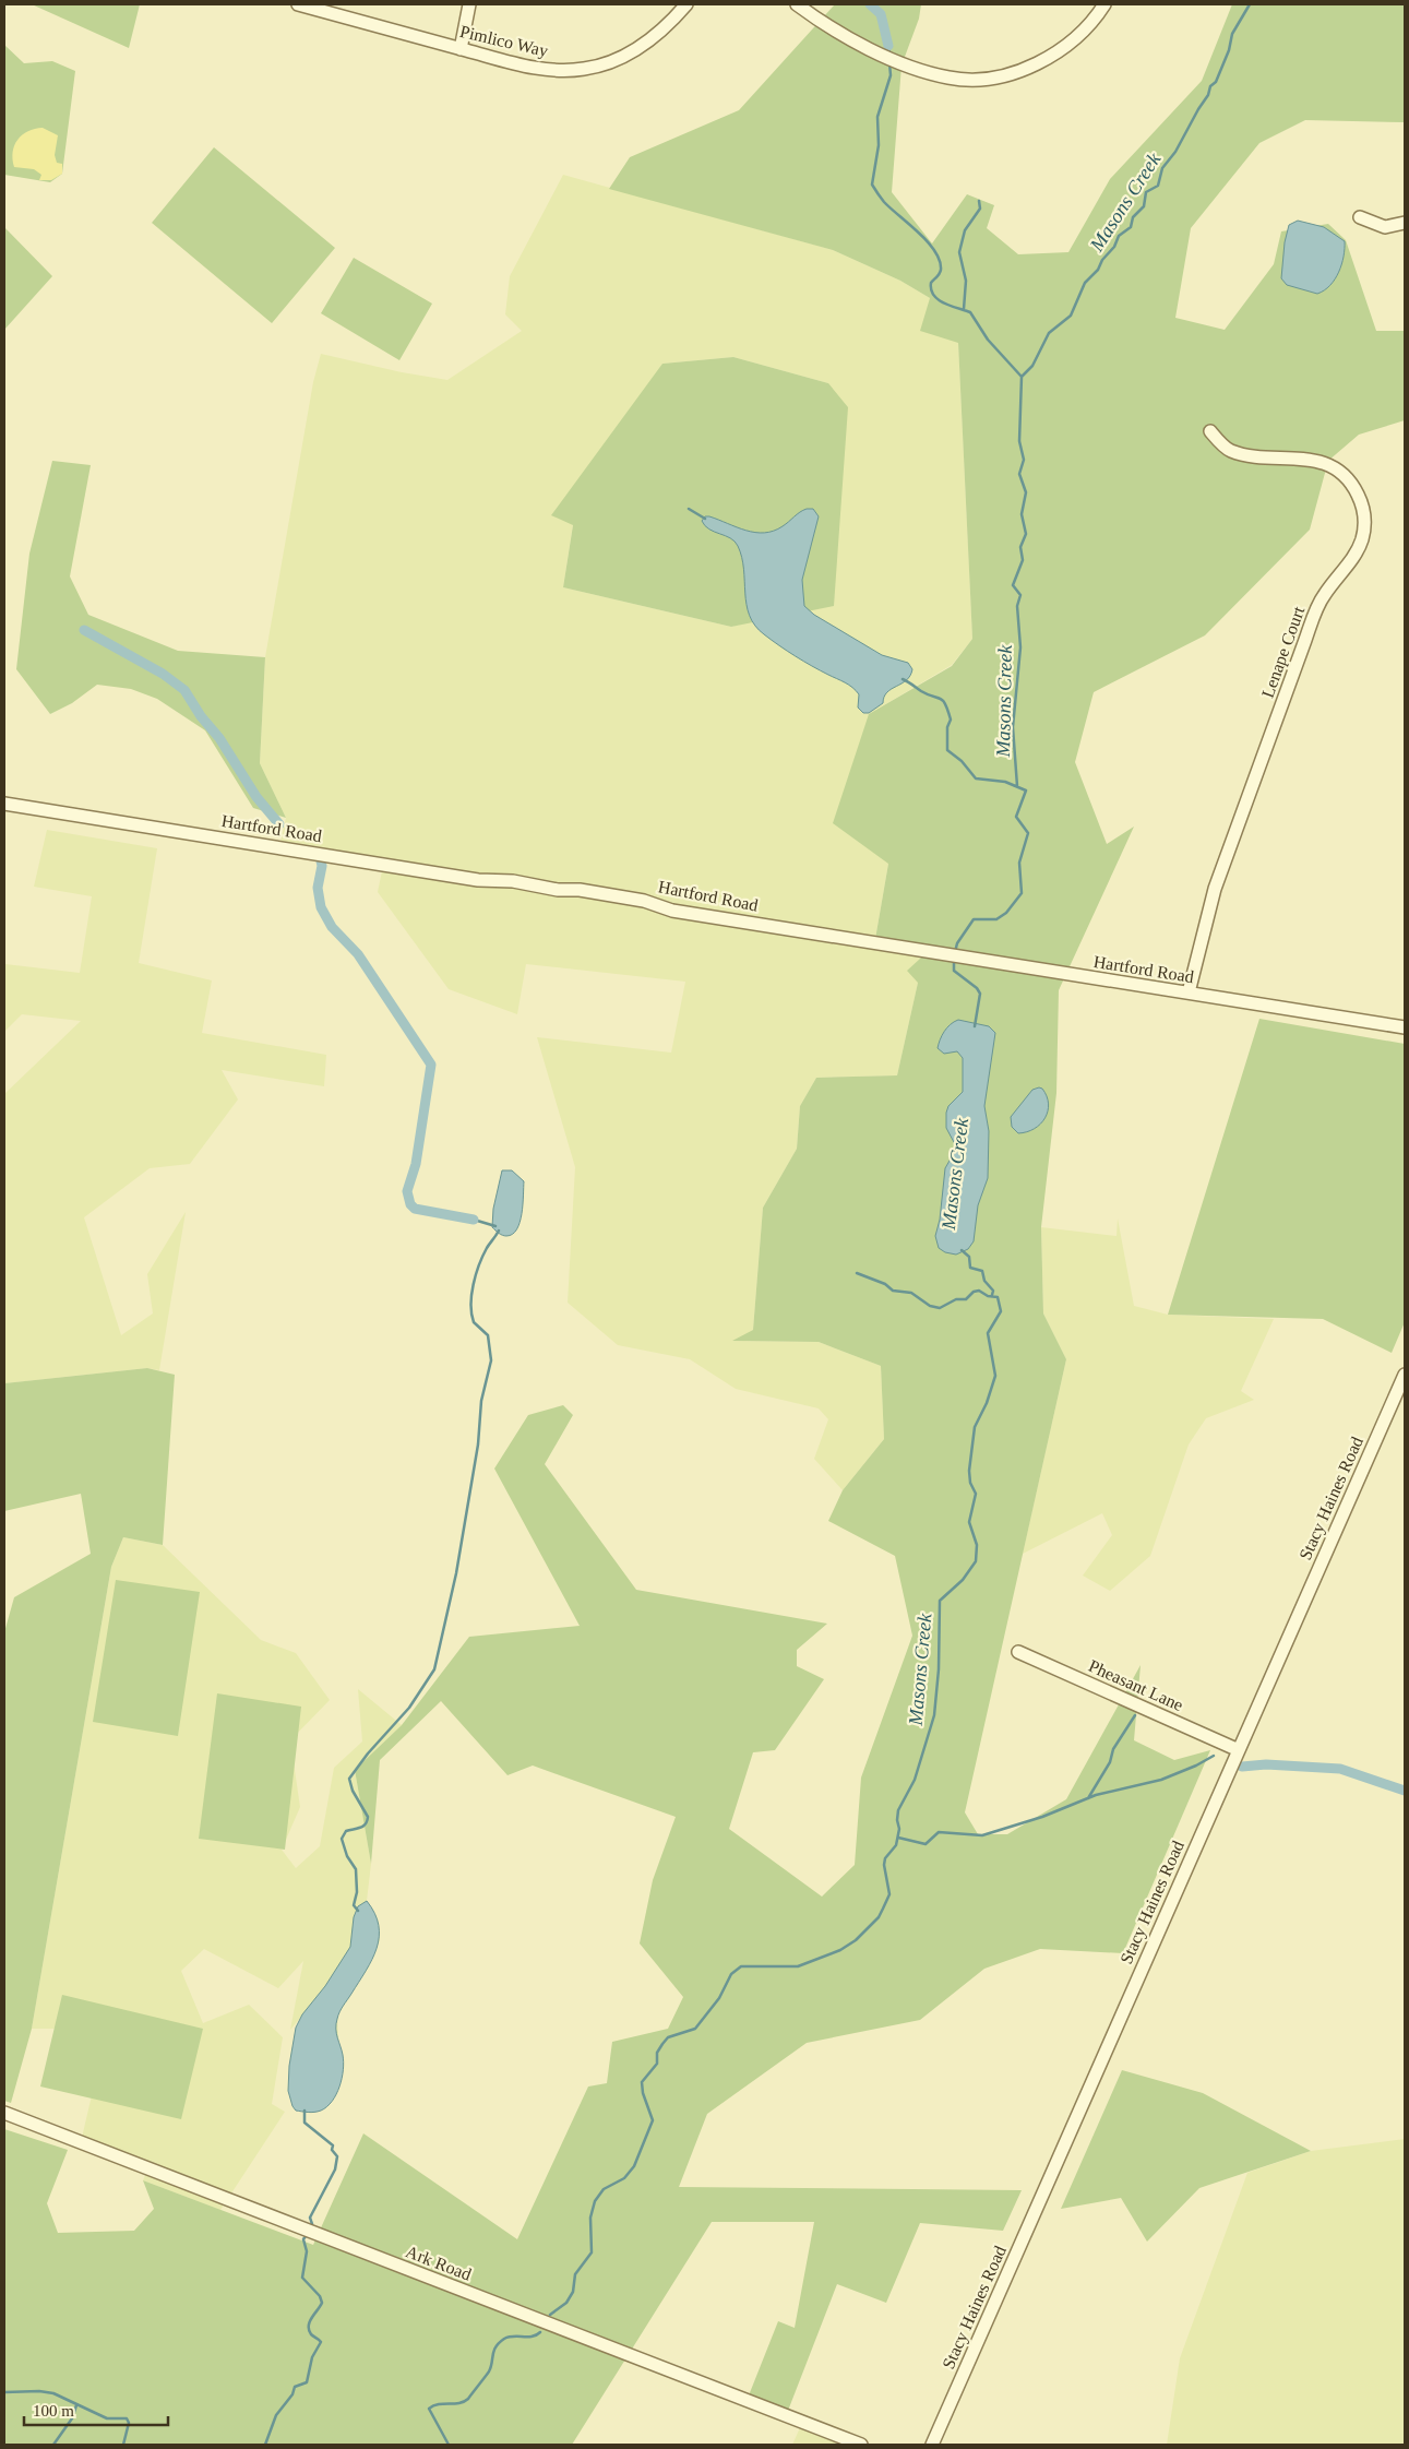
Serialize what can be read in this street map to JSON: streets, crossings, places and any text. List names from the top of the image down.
{
  "streets": {
    "street": [
      "Pimlico Way",
      "Lenape Court",
      "Hartford Road",
      "Stacy Haines Road",
      "Pheasant Lane",
      "Ark Road"
    ]
  },
  "crossings": [
    ["Lenape Court", "Hartford Road"],
    ["Stacy Haines Road", "Pheasant Lane"]
  ],
  "water": ["Masons Creek"],
  "scale_bar": "100 m"
}
